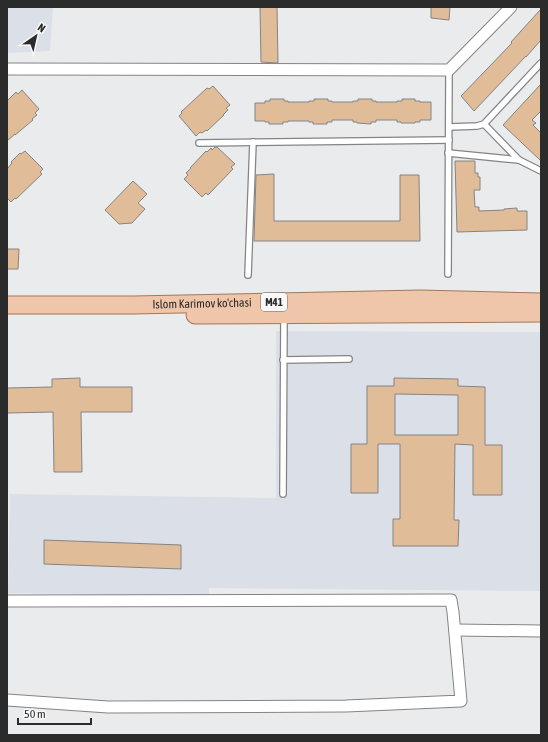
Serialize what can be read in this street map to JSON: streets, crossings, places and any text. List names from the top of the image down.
{
  "streets": {
    "main road": ["M41", "Islom Karimov ko'chasi"]
  },
  "scale_bar": "50 m",
  "north": "top right"
}
